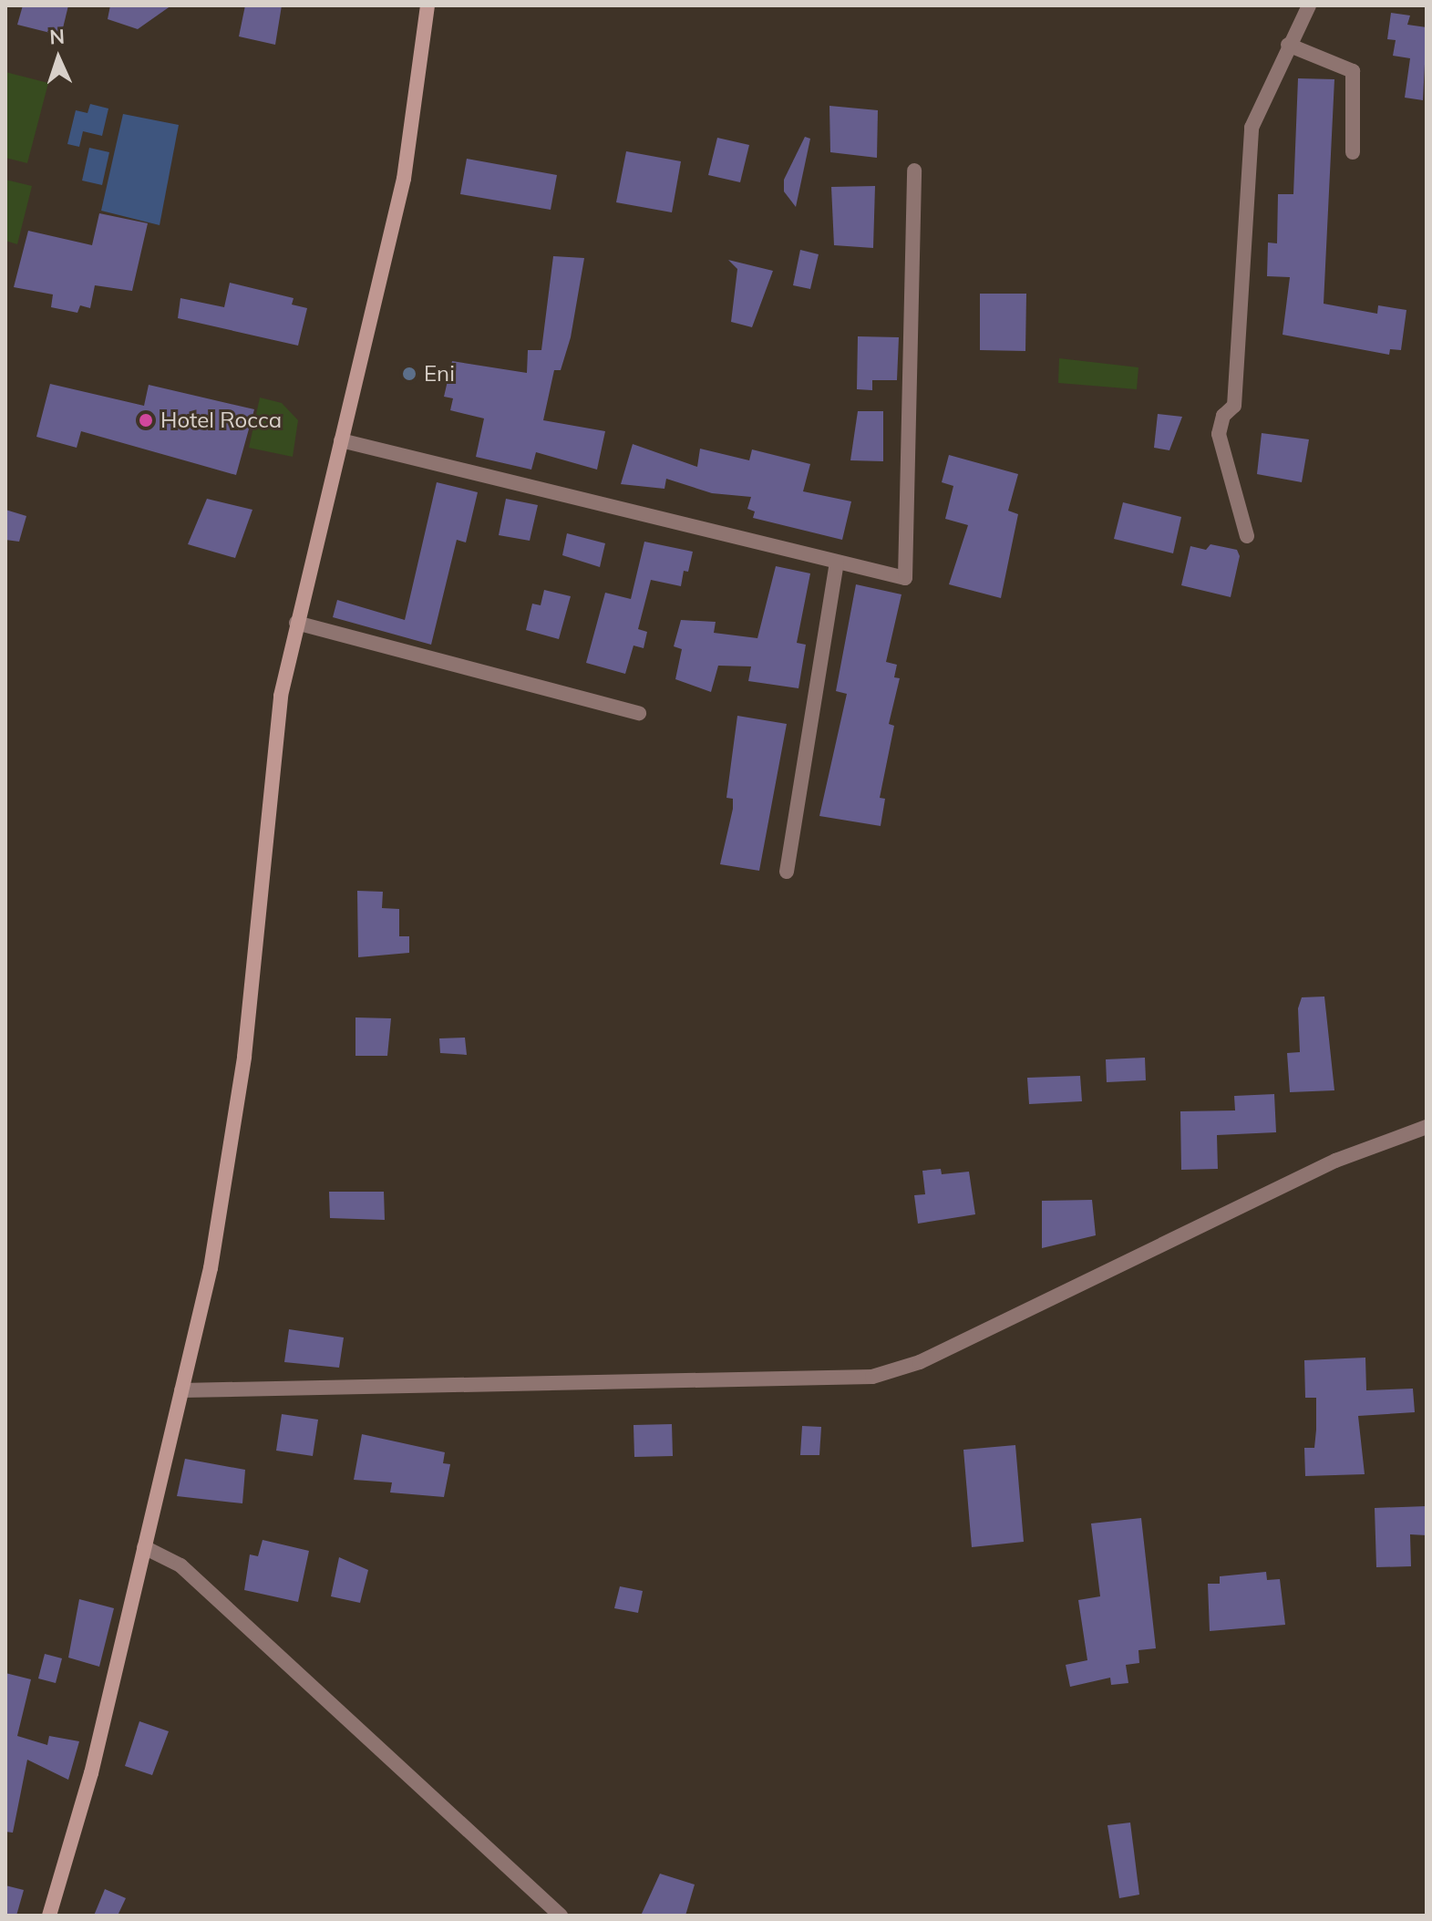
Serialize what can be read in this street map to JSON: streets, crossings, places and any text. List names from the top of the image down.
{
  "places": ["Eni", "Hotel Rocca"],
  "north": "top"
}
